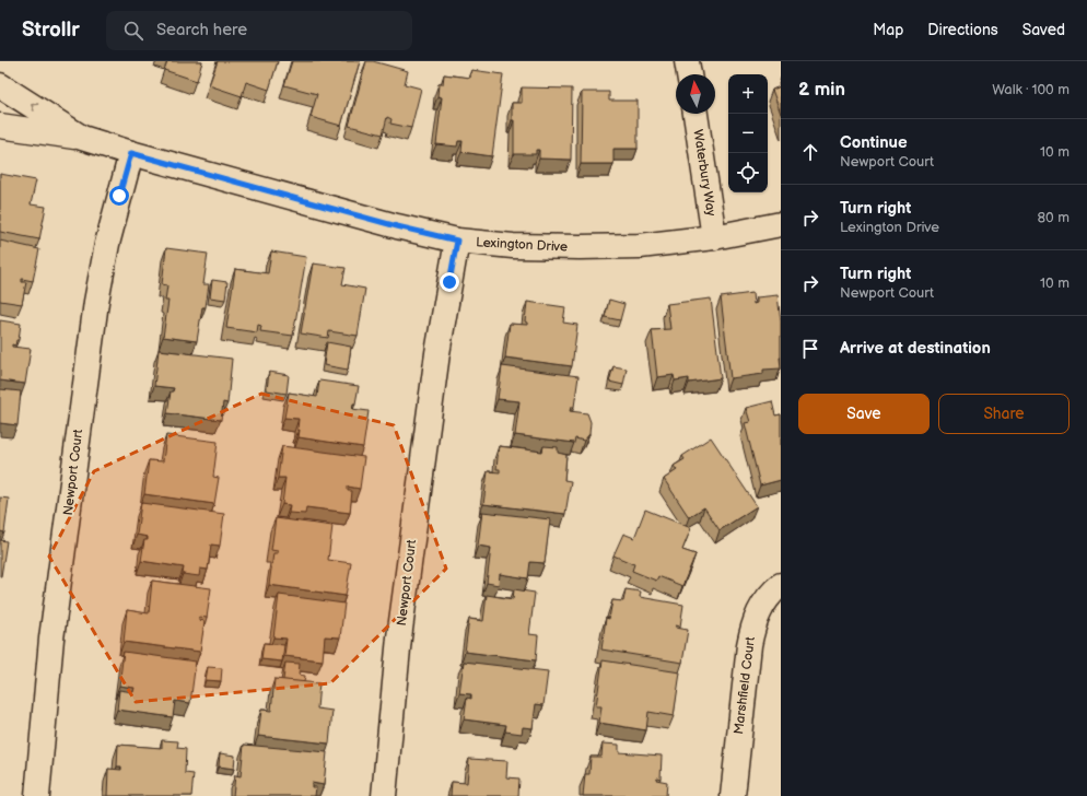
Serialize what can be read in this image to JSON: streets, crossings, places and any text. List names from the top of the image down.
{
  "streets": {
    "street": [
      "Waterbury Way",
      "Lexington Drive",
      "Newport Court",
      "Marshfield Court"
    ]
  },
  "crossings": [
    ["Waterbury Way", "Lexington Drive"],
    ["Lexington Drive", "Newport Court"]
  ],
  "north": "top",
  "page": {
    "header": "Strollr",
    "search": "Search here",
    "nav": ["Map", "Directions", "Saved"],
    "heading": ["2 min", "Walk · 100 m"],
    "map_buttons": ["+", "−"],
    "list": [
      ["Continue", "Newport Court", "10 m"],
      ["Turn right", "Lexington Drive", "80 m"],
      ["Turn right", "Newport Court", "10 m"],
      "Arrive at destination"
    ],
    "buttons": ["Save", "Share"]
  }
}
